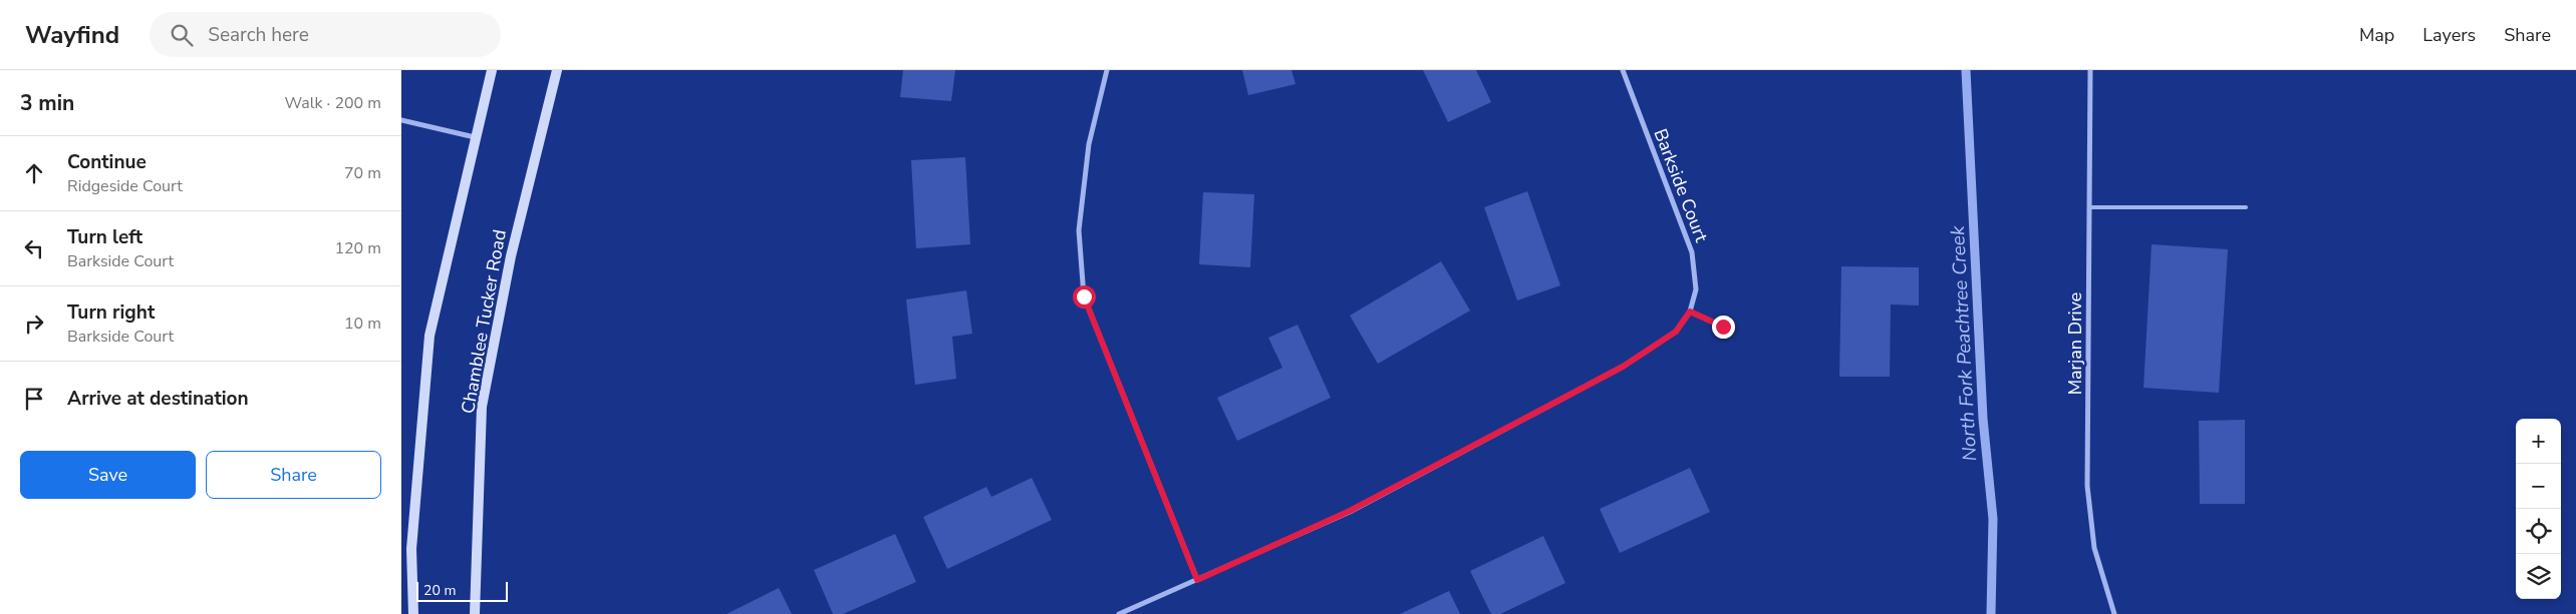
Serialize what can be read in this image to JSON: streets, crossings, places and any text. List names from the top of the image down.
{
  "streets": {
    "main road": ["Chamblee Tucker Road"],
    "street": ["Barkside Court", "Marjan Drive"]
  },
  "water": ["North Fork Peachtree Creek"],
  "scale_bar": "20 m",
  "page": {
    "header": "Wayfind",
    "search": "Search here",
    "nav": ["Map", "Layers", "Share"],
    "heading": ["3 min", "Walk · 200 m"],
    "list": [
      ["Continue", "Ridgeside Court", "70 m"],
      ["Turn left", "Barkside Court", "120 m"],
      ["Turn right", "Barkside Court", "10 m"],
      "Arrive at destination"
    ],
    "map_buttons": ["+", "−"],
    "buttons": ["Save", "Share"],
    "scale": "20 m"
  }
}
